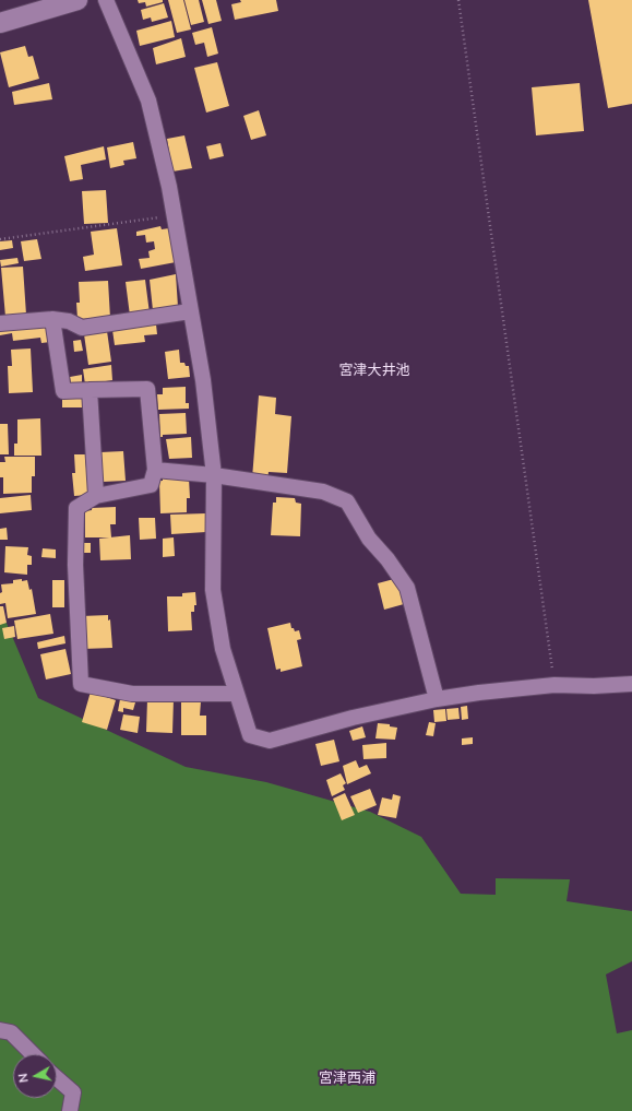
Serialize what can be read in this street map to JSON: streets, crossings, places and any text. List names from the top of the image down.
{
  "districts": ["宮津大井池", "宮津西浦"],
  "north": "left"
}
